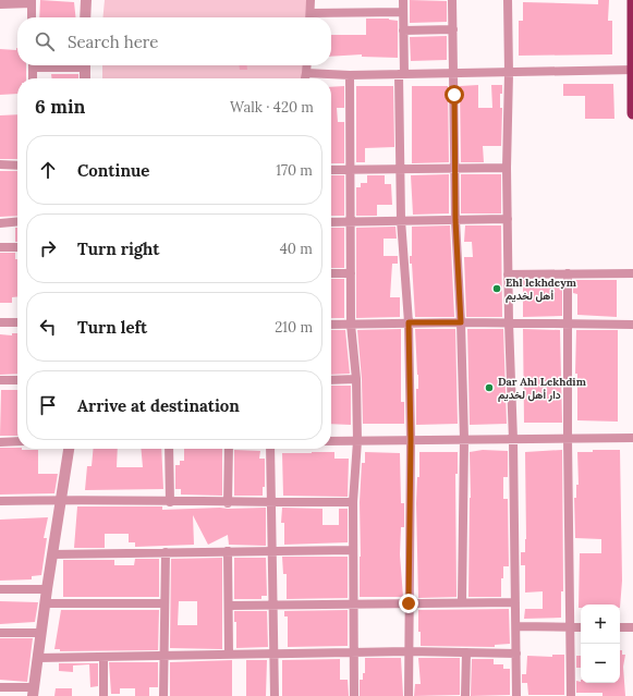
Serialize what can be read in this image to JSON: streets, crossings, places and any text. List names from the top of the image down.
{
  "places": ["Ehl lekhdeym أهل لخديم", "Dar Ahl Lekhdim دار أهل لخديم"],
  "page": {
    "search": "Search here",
    "heading": ["6 min", "Walk · 420 m"],
    "list": [
      ["Continue", "170 m"],
      ["Turn right", "40 m"],
      ["Turn left", "210 m"],
      "Arrive at destination"
    ],
    "map_buttons": ["+", "−"]
  }
}
